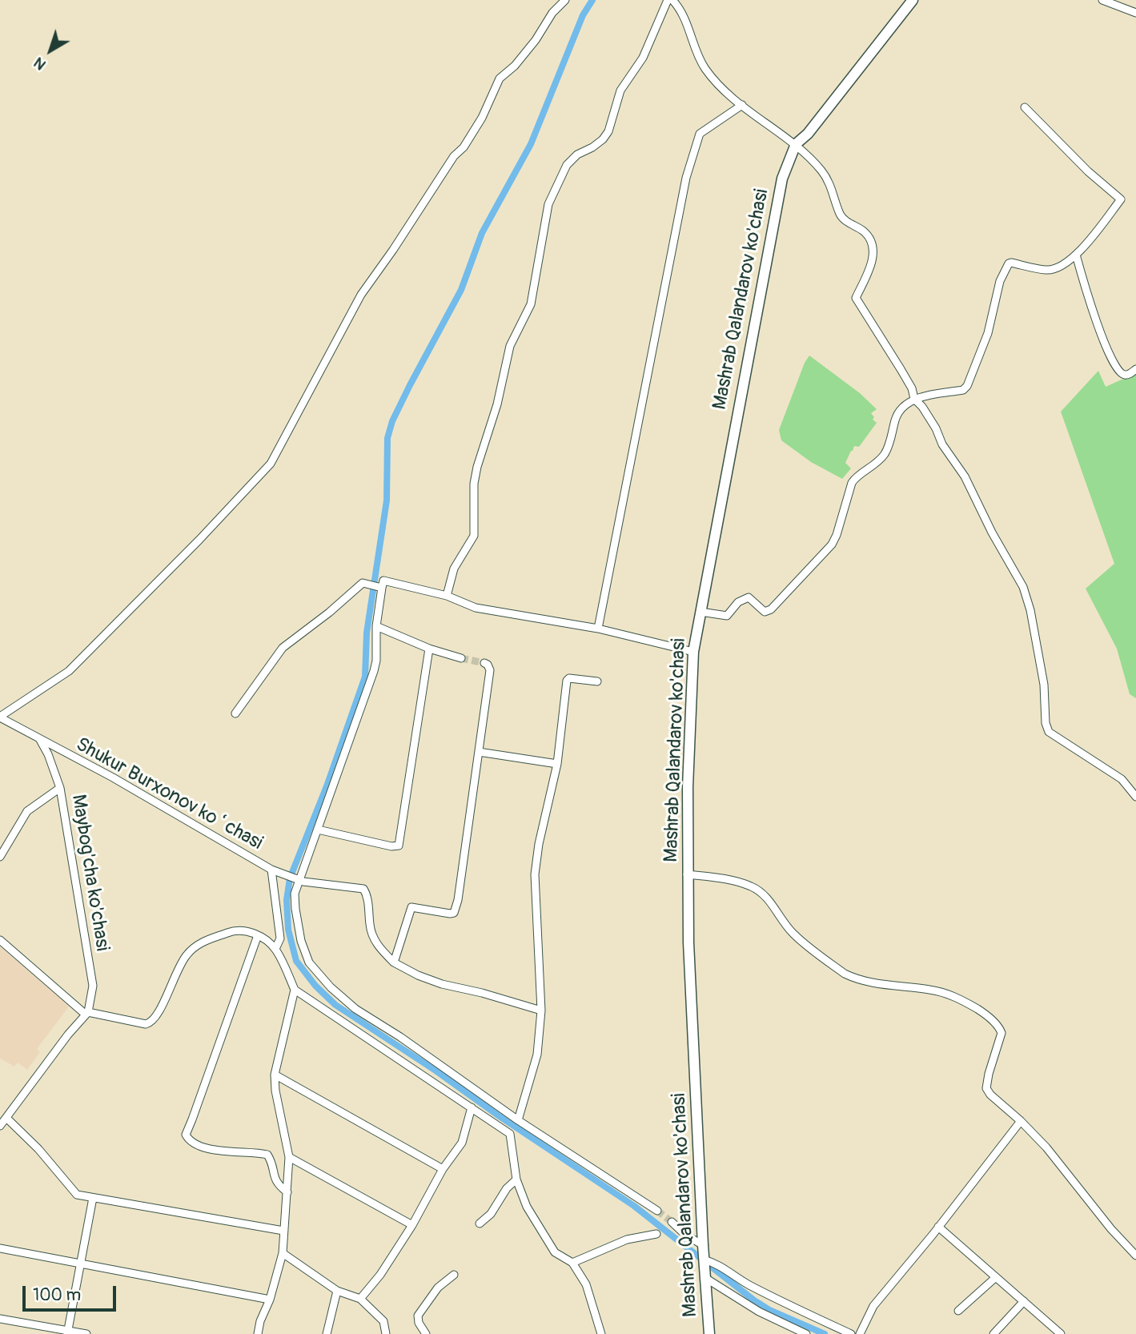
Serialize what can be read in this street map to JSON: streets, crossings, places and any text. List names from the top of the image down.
{
  "streets": {
    "main road": ["Mashrab Qalandarov ko'chasi"],
    "street": ["Shukur Burxonov koʻchasi", "Maybog'cha ko'chasi"]
  },
  "crossings": [
    ["Shukur Burxonov koʻchasi", "Maybog'cha ko'chasi"]
  ],
  "scale_bar": "100 m",
  "north": "bottom left"
}
